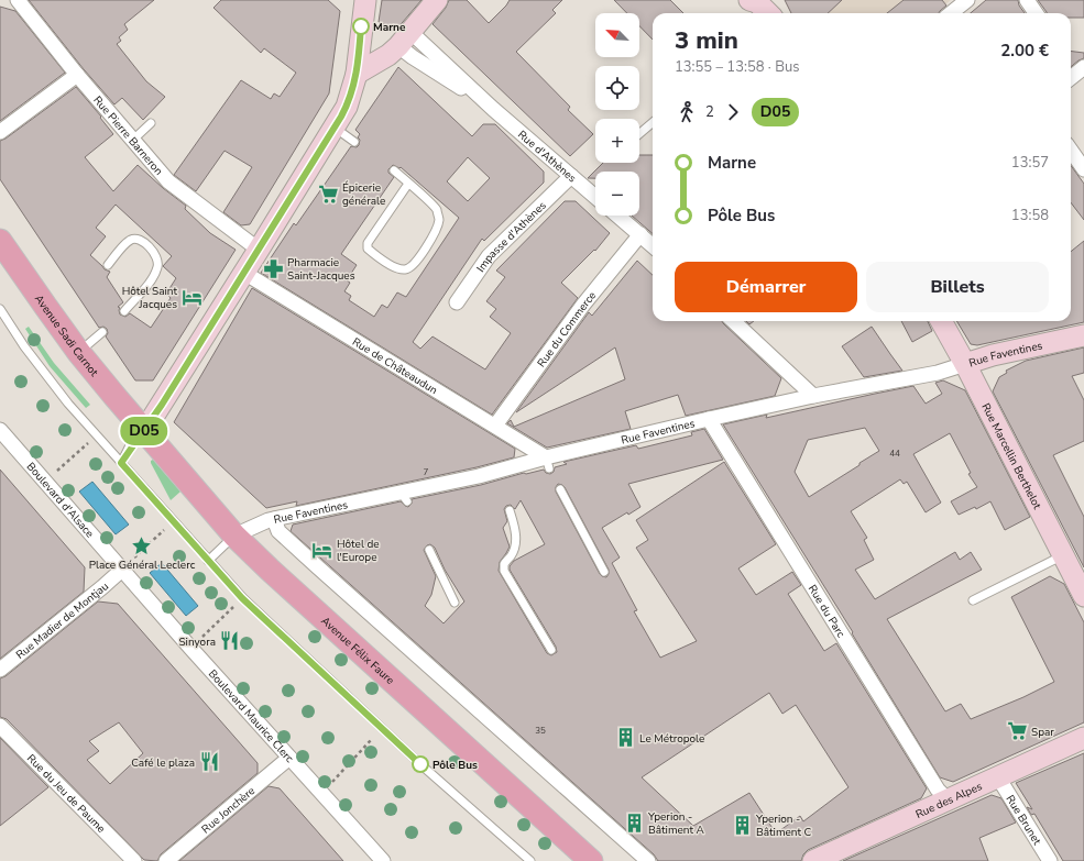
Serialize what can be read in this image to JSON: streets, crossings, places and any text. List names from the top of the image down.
{
  "streets": {
    "main road": [
      "Avenue Sadi Carnot",
      "Rue Faventines",
      "Rue Marcellin Berthelot",
      "Avenue Félix Faure",
      "Rue des Alpes"
    ],
    "street": [
      "Rue Pierre Barneron",
      "Rue d'Athènes",
      "Impasse d'Athènes",
      "Rue du Commerce",
      "Rue de Châteaudun",
      "Boulevard d'Alsace",
      "Rue du Parc",
      "Rue Madier de Montjau",
      "Boulevard Maurice Clerc",
      "Rue du Jeu de Paume",
      "Rue Jonchère",
      "Rue Brunet"
    ]
  },
  "crossings": [
    ["Rue d'Athènes", "Impasse d'Athènes"],
    ["Rue du Commerce", "Rue de Châteaudun"],
    ["Avenue Sadi Carnot", "Avenue Félix Faure"],
    ["Rue Faventines", "Rue de Châteaudun"],
    ["Rue Faventines", "Rue Marcellin Berthelot"],
    ["Rue Faventines", "Rue du Parc"],
    ["Rue Faventines", "Avenue Félix Faure"],
    ["Boulevard d'Alsace", "Rue Madier de Montjau"],
    ["Boulevard d'Alsace", "Boulevard Maurice Clerc"],
    ["Rue du Parc", "Rue des Alpes"],
    ["Rue Madier de Montjau", "Boulevard Maurice Clerc"],
    ["Boulevard Maurice Clerc", "Rue Jonchère"],
    ["Rue des Alpes", "Rue Brunet"]
  ],
  "places": {
    "other": ["Marne", "Pôle Bus"],
    "supermarket": ["Épicerie générale", "Spar"],
    "pharmacy": ["Pharmacie Saint-Jacques"],
    "hotel": ["Hôtel Saint Jacques", "Hôtel de l'Europe"],
    "place": ["Place Général Leclerc"],
    "restaurant": ["Sinyora", "Café le plaza"],
    "building": ["Le Métropole", "Yperion - Bâtiment A", "Yperion - Bâtiment C"]
  },
  "lines": ["bus line D05"],
  "house_numbers": ["44", "7", "35"],
  "north": "top left",
  "page": {
    "on_map": "D05",
    "map_buttons": ["+", "−"],
    "heading": ["3 min", "13:55 – 13:58 · Bus", "2.00 €"],
    "legs": ["2", "D05"],
    "list": [
      {
        "name": "Marne",
        "value": "13:57"
      },
      {
        "name": "Pôle Bus",
        "value": "13:58"
      }
    ],
    "buttons": ["Démarrer", "Billets"]
  }
}
